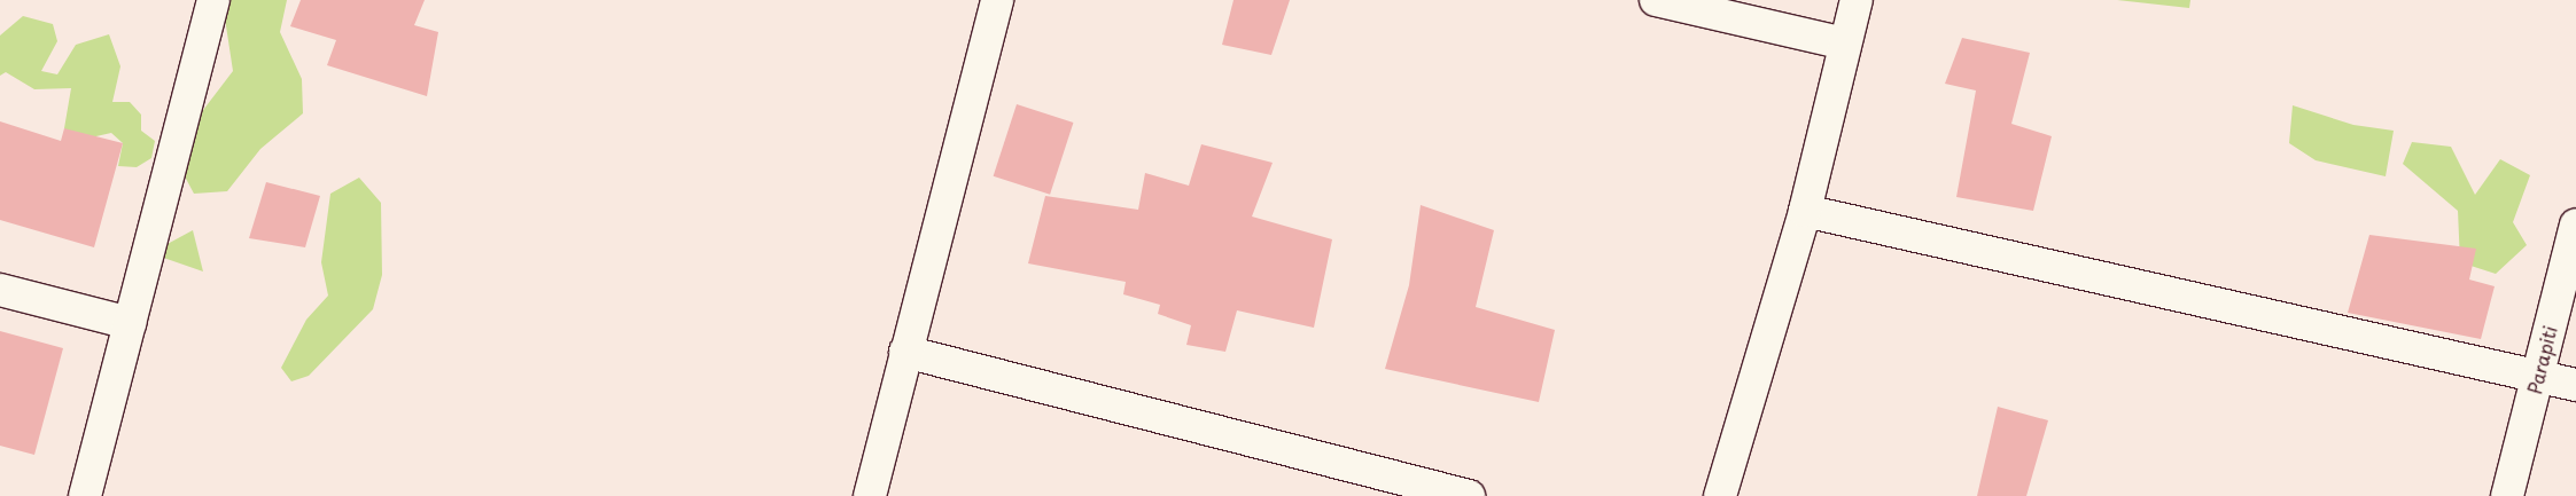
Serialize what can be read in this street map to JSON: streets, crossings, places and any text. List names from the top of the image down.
{
  "streets": {
    "street": ["Parapiti"]
  }
}
